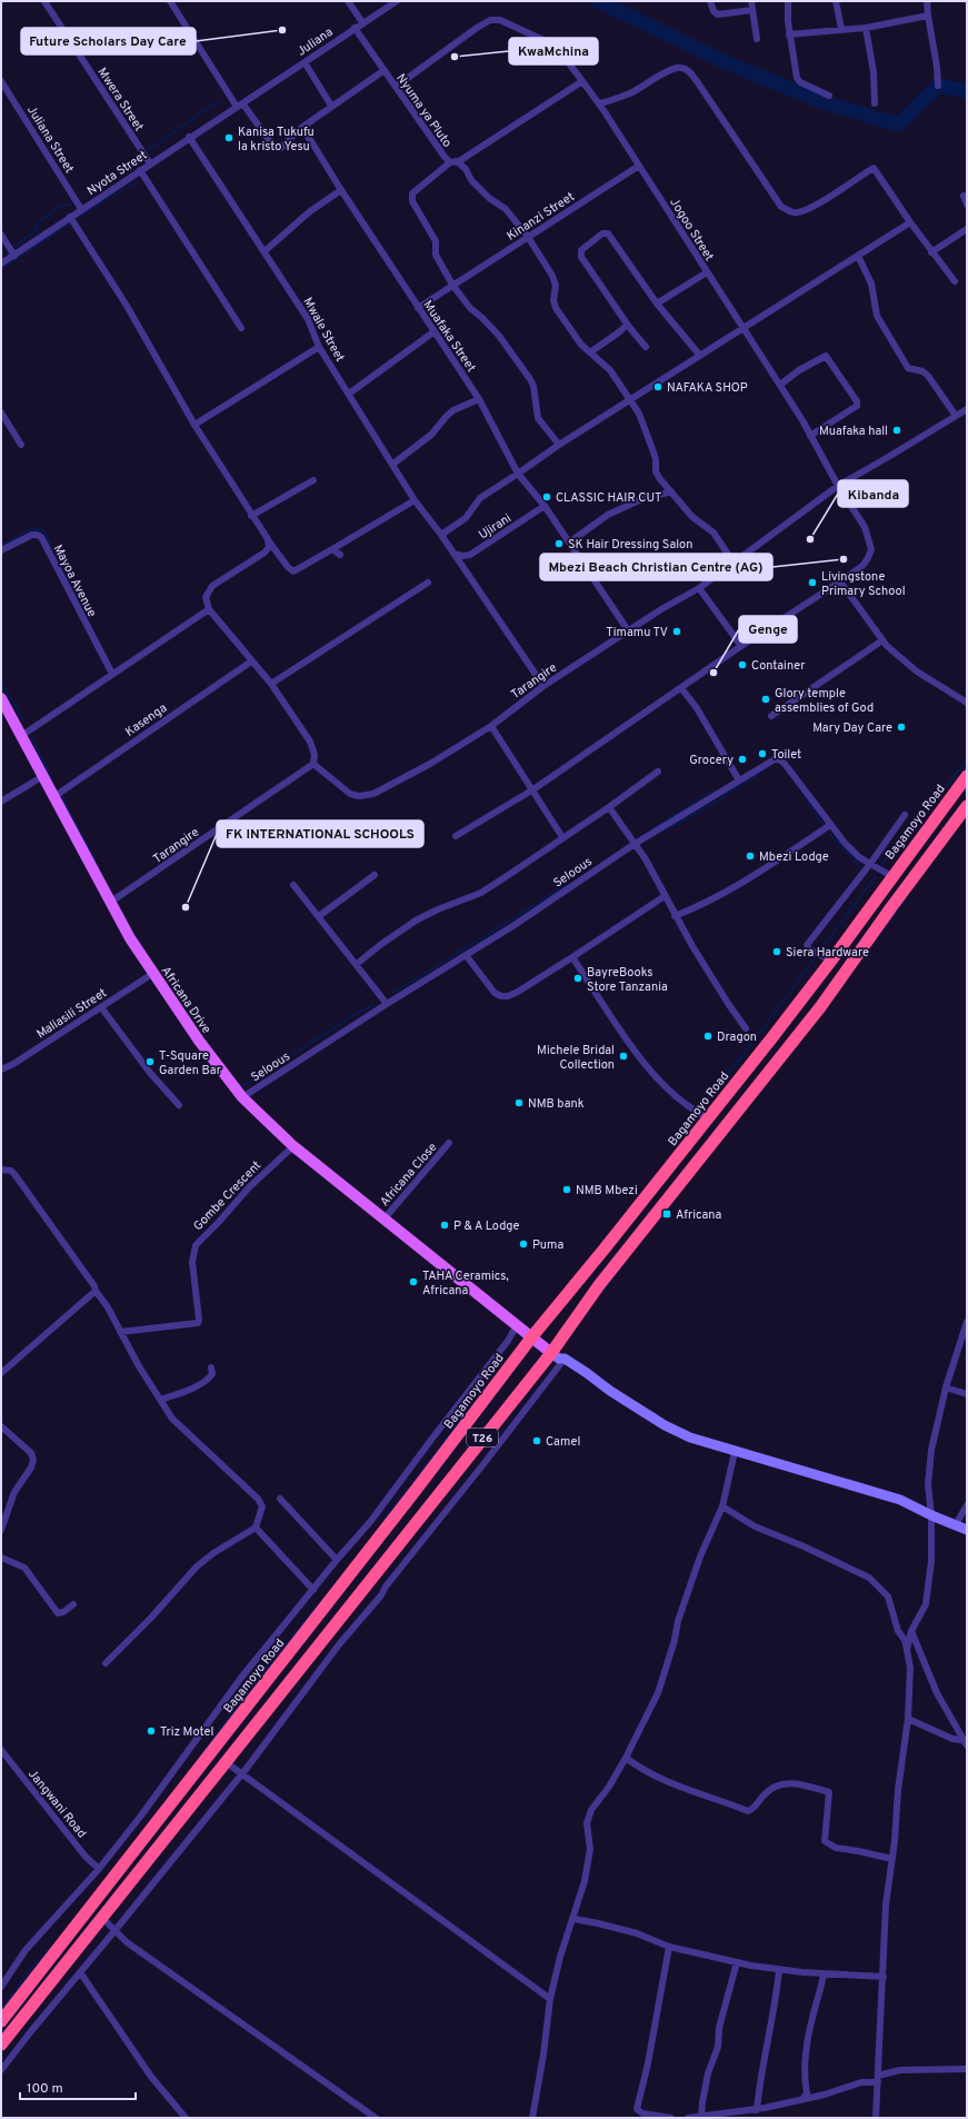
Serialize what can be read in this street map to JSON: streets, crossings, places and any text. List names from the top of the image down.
{
  "streets": {
    "highway": ["Bagamoyo Road", "T26"],
    "main road": ["Africana Drive"],
    "street": [
      "Juliana",
      "Mwera Street",
      "Nyuma ya Pluto",
      "Juliana Street",
      "Nyota Street",
      "Kinanzi Street",
      "Jogoo Street",
      "Mwale Street",
      "Muafaka Street",
      "Ujirani",
      "Mayoa Avenue",
      "Tarangire",
      "Kasenga",
      "Seloous",
      "Maliasili Street",
      "Africana Close",
      "Gombe Crescent",
      "Jangwani Road"
    ]
  },
  "crossings": [
    ["Juliana", "Nyuma ya Pluto"],
    ["Juliana", "Nyota Street"],
    ["Mwera Street", "Nyota Street"],
    ["Nyuma ya Pluto", "Jogoo Street"],
    ["Juliana Street", "Nyota Street"],
    ["Nyota Street", "Mwale Street"],
    ["Kinanzi Street", "Jogoo Street"],
    ["Kinanzi Street", "Muafaka Street"],
    ["Jogoo Street", "Tarangire"],
    ["Mwale Street", "Ujirani"],
    ["Mwale Street", "Tarangire"],
    ["Muafaka Street", "Ujirani"],
    ["Muafaka Street", "Tarangire"],
    ["Tarangire", "Africana Drive"],
    ["Kasenga", "Africana Drive"],
    ["Bagamoyo Road", "Seloous"],
    ["Bagamoyo Road", "Africana Drive"],
    ["Seloous", "Africana Drive"],
    ["Africana Drive", "Maliasili Street"],
    ["Africana Drive", "Africana Close"],
    ["Africana Drive", "Gombe Crescent"],
    ["Africana Drive", "T26"]
  ],
  "places": {
    "other": [
      "Future Scholars Day Care",
      "KwaMchina",
      "Kanisa Tukufu la kristo Yesu",
      "NAFAKA SHOP",
      "Muafaka hall",
      "CLASSIC HAIR CUT",
      "Kibanda",
      "SK Hair Dressing Salon",
      "Mbezi Beach Christian Centre (AG)",
      "Livingstone Primary School",
      "Timamu TV",
      "Container",
      "Genge",
      "Glory temple assemblies of God",
      "Mary Day Care",
      "Toilet",
      "Grocery",
      "Mbezi Lodge",
      "FK INTERNATIONAL SCHOOLS",
      "Siera Hardware",
      "BayreBooks Store Tanzania",
      "Dragon",
      "Michele Bridal Collection",
      "T-Square Garden Bar",
      "NMB bank",
      "NMB Mbezi",
      "P & A Lodge",
      "Puma",
      "TAHA Ceramics, Africana",
      "Camel",
      "Triz Motel"
    ],
    "transit": ["Africana"]
  },
  "scale_bar": "100 m"
}
